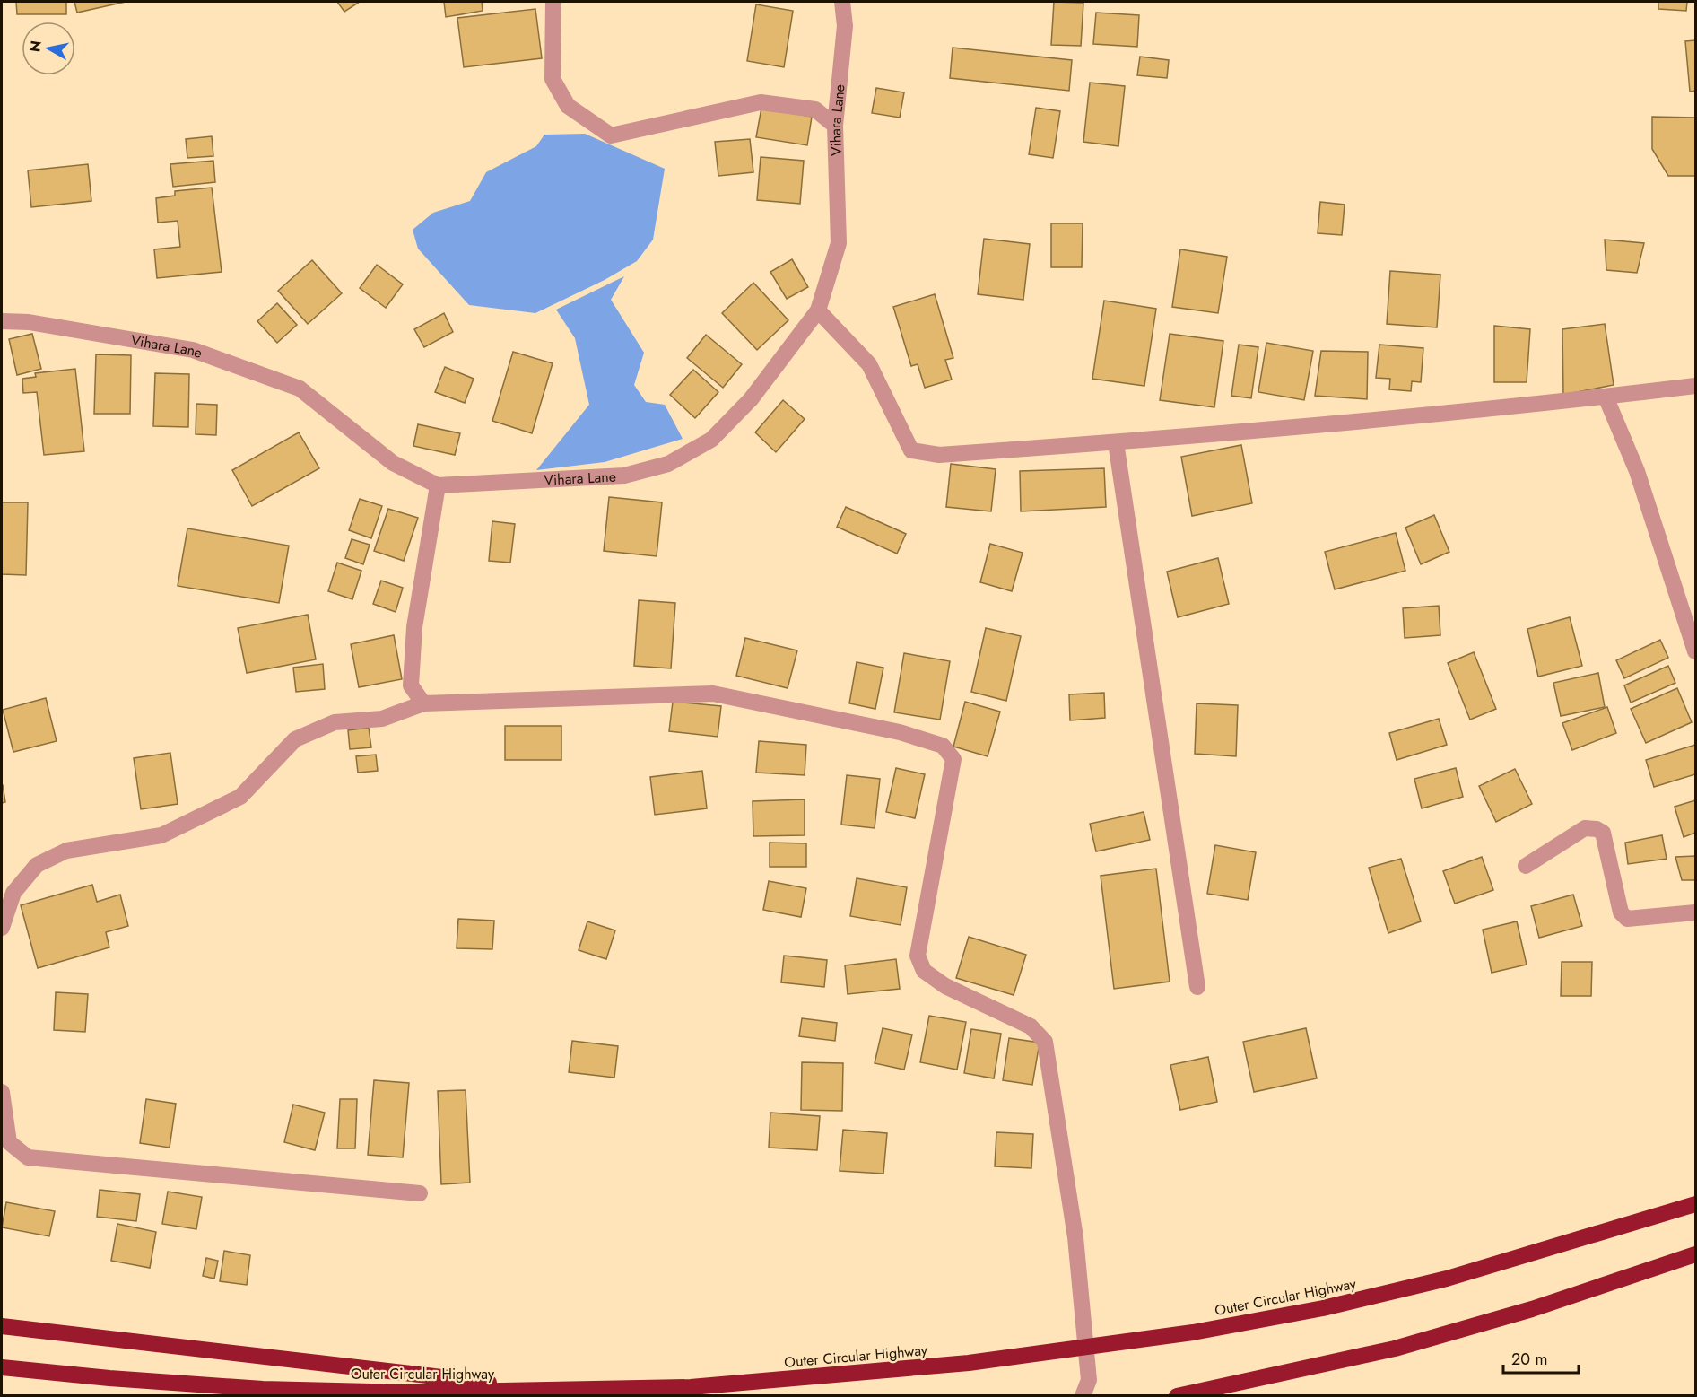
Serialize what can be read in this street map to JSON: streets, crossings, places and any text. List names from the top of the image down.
{
  "streets": {
    "highway": ["Outer Circular Highway"],
    "street": ["Vihara Lane"]
  },
  "scale_bar": "20 m",
  "north": "left"
}
